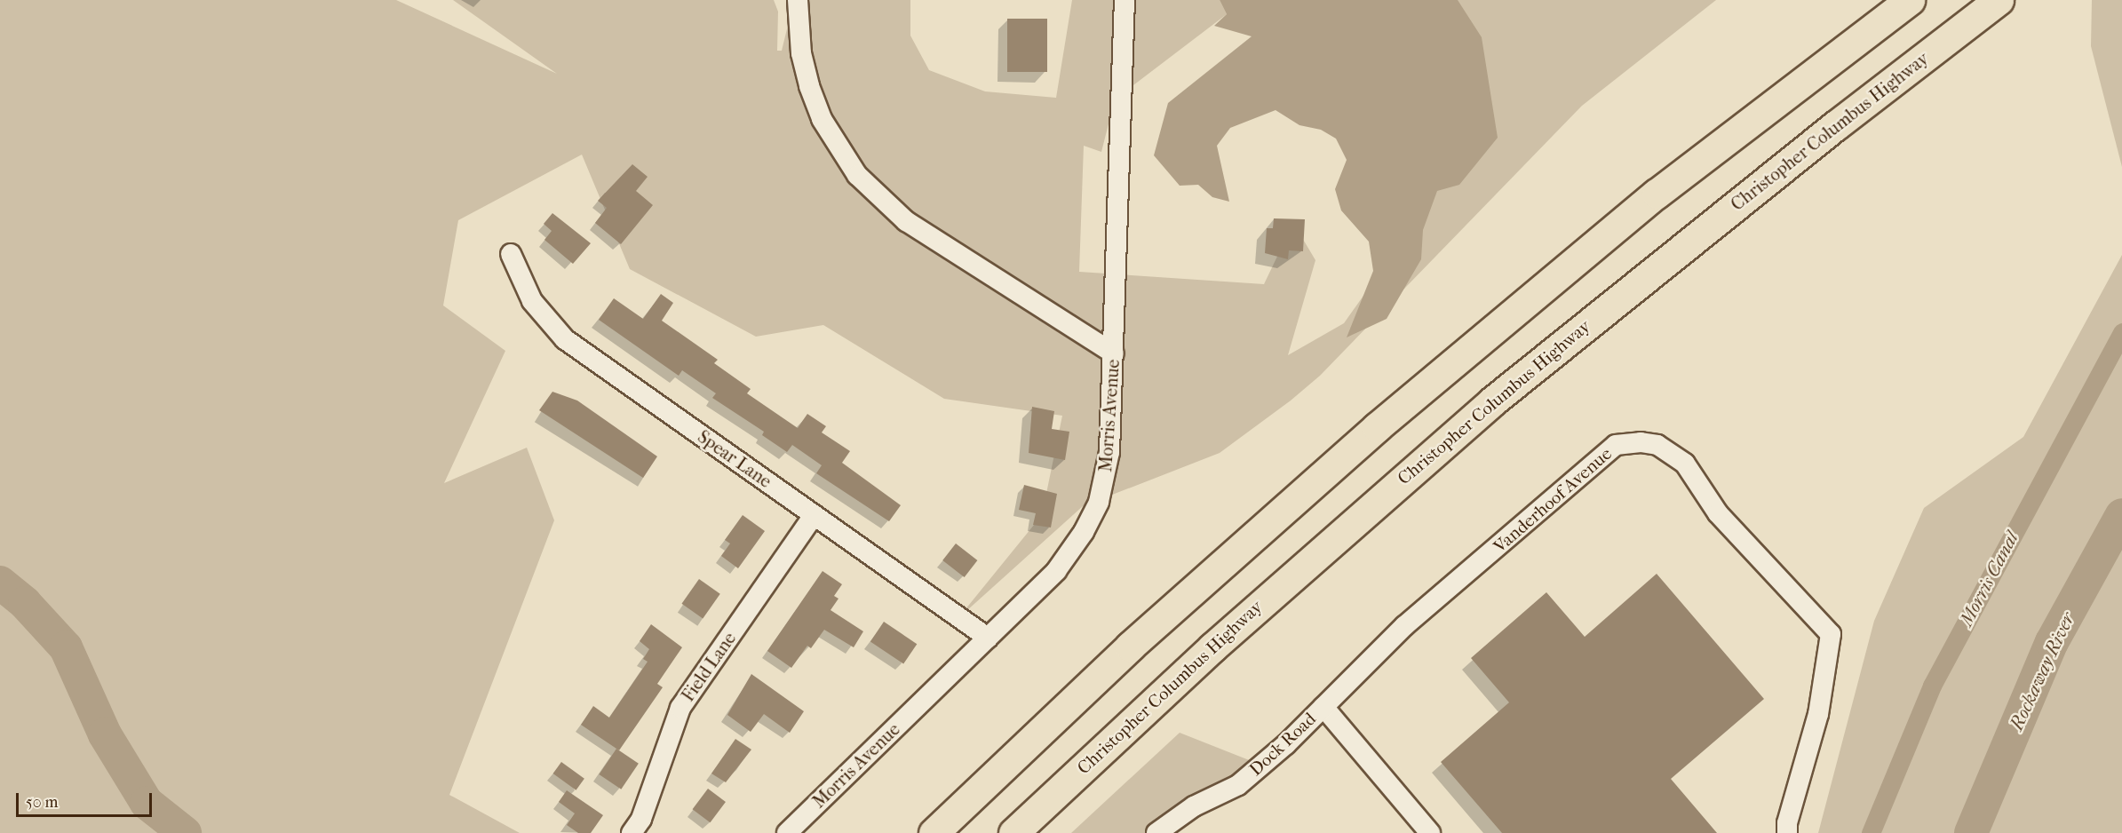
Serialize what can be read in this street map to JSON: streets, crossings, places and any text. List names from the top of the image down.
{
  "streets": {
    "highway": ["Christopher Columbus Highway"],
    "street": [
      "Morris Avenue",
      "Spear Lane",
      "Vanderhoof Avenue",
      "Field Lane",
      "Dock Road"
    ]
  },
  "crossings": [
    ["Morris Avenue", "Spear Lane"],
    ["Spear Lane", "Field Lane"],
    ["Vanderhoof Avenue", "Dock Road"]
  ],
  "water": ["Morris Canal", "Rockaway River"],
  "scale_bar": "50 m"
}
